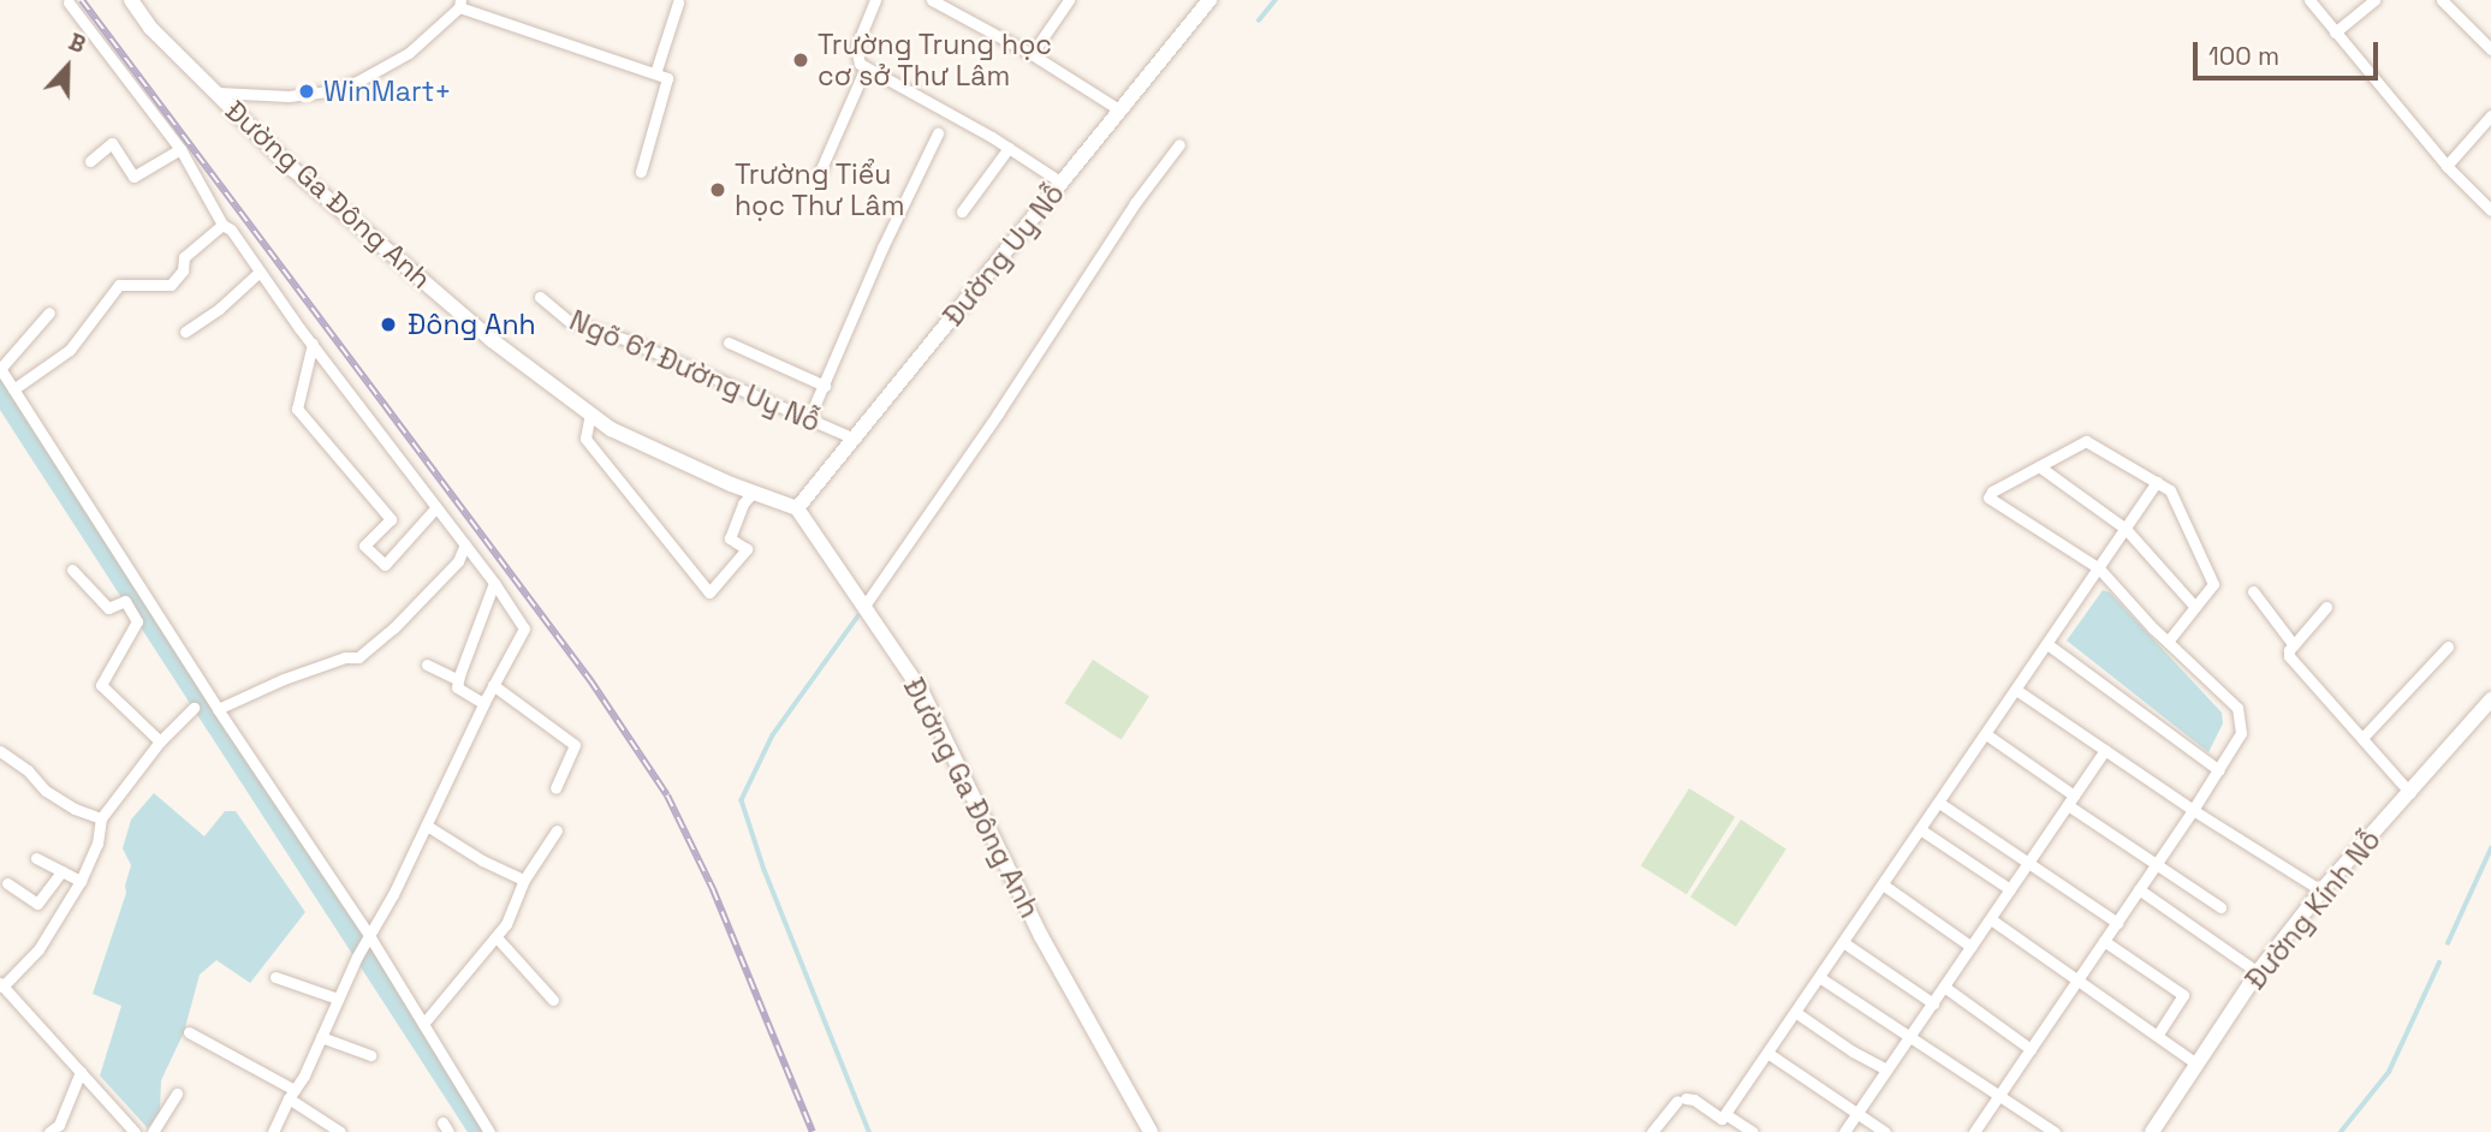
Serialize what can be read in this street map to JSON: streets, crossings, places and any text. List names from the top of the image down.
{
  "streets": {
    "street": [
      "Đường Ga Đông Anh",
      "Đường Uy Nỗ",
      "Ngõ 61 Đường Uy Nỗ",
      "Đường Kính Nỗ"
    ]
  },
  "crossings": [
    ["Đường Ga Đông Anh", "Đường Uy Nỗ"],
    ["Đường Uy Nỗ", "Ngõ 61 Đường Uy Nỗ"]
  ],
  "places": [
    "Trường Trung học cơ sở Thư Lâm",
    "WinMart+",
    "Trường Tiểu học Thư Lâm",
    "Đông Anh"
  ],
  "scale_bar": "100 m",
  "north": "top"
}
